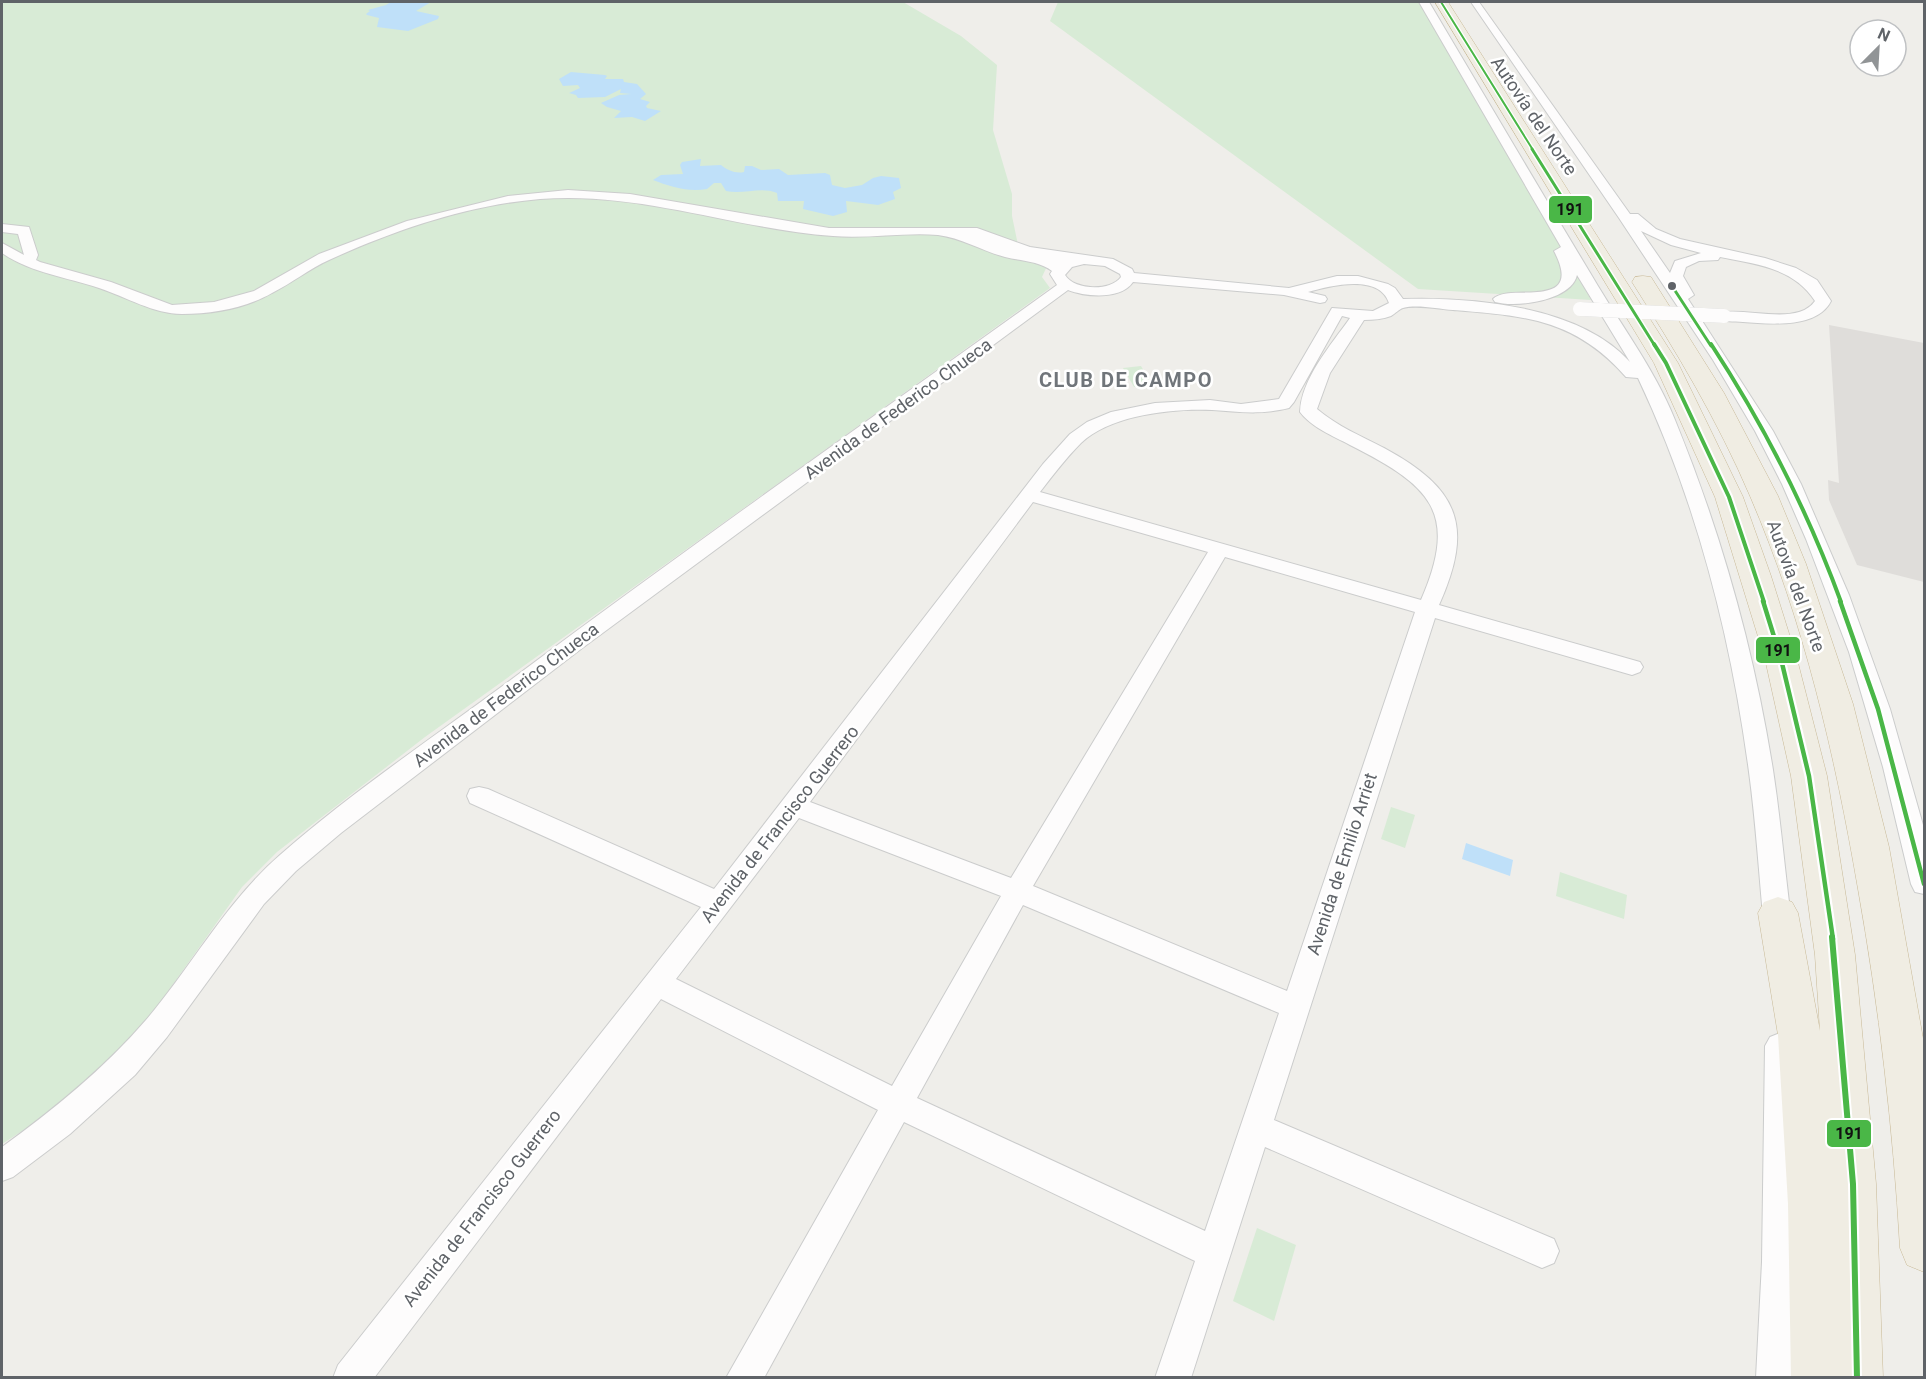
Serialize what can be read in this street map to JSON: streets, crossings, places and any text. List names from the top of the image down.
{
  "streets": {
    "highway": ["Autovía del Norte"],
    "street": ["Avenida de Federico Chueca", "Avenida de Francisco Guerrero", "Avenida de Emilio Arriet"]
  },
  "crossings": [
    ["Avenida de Francisco Guerrero", "Avenida de Emilio Arriet"]
  ],
  "districts": ["CLUB DE CAMPO"],
  "lines": ["transit line 191"],
  "north": "top right"
}
